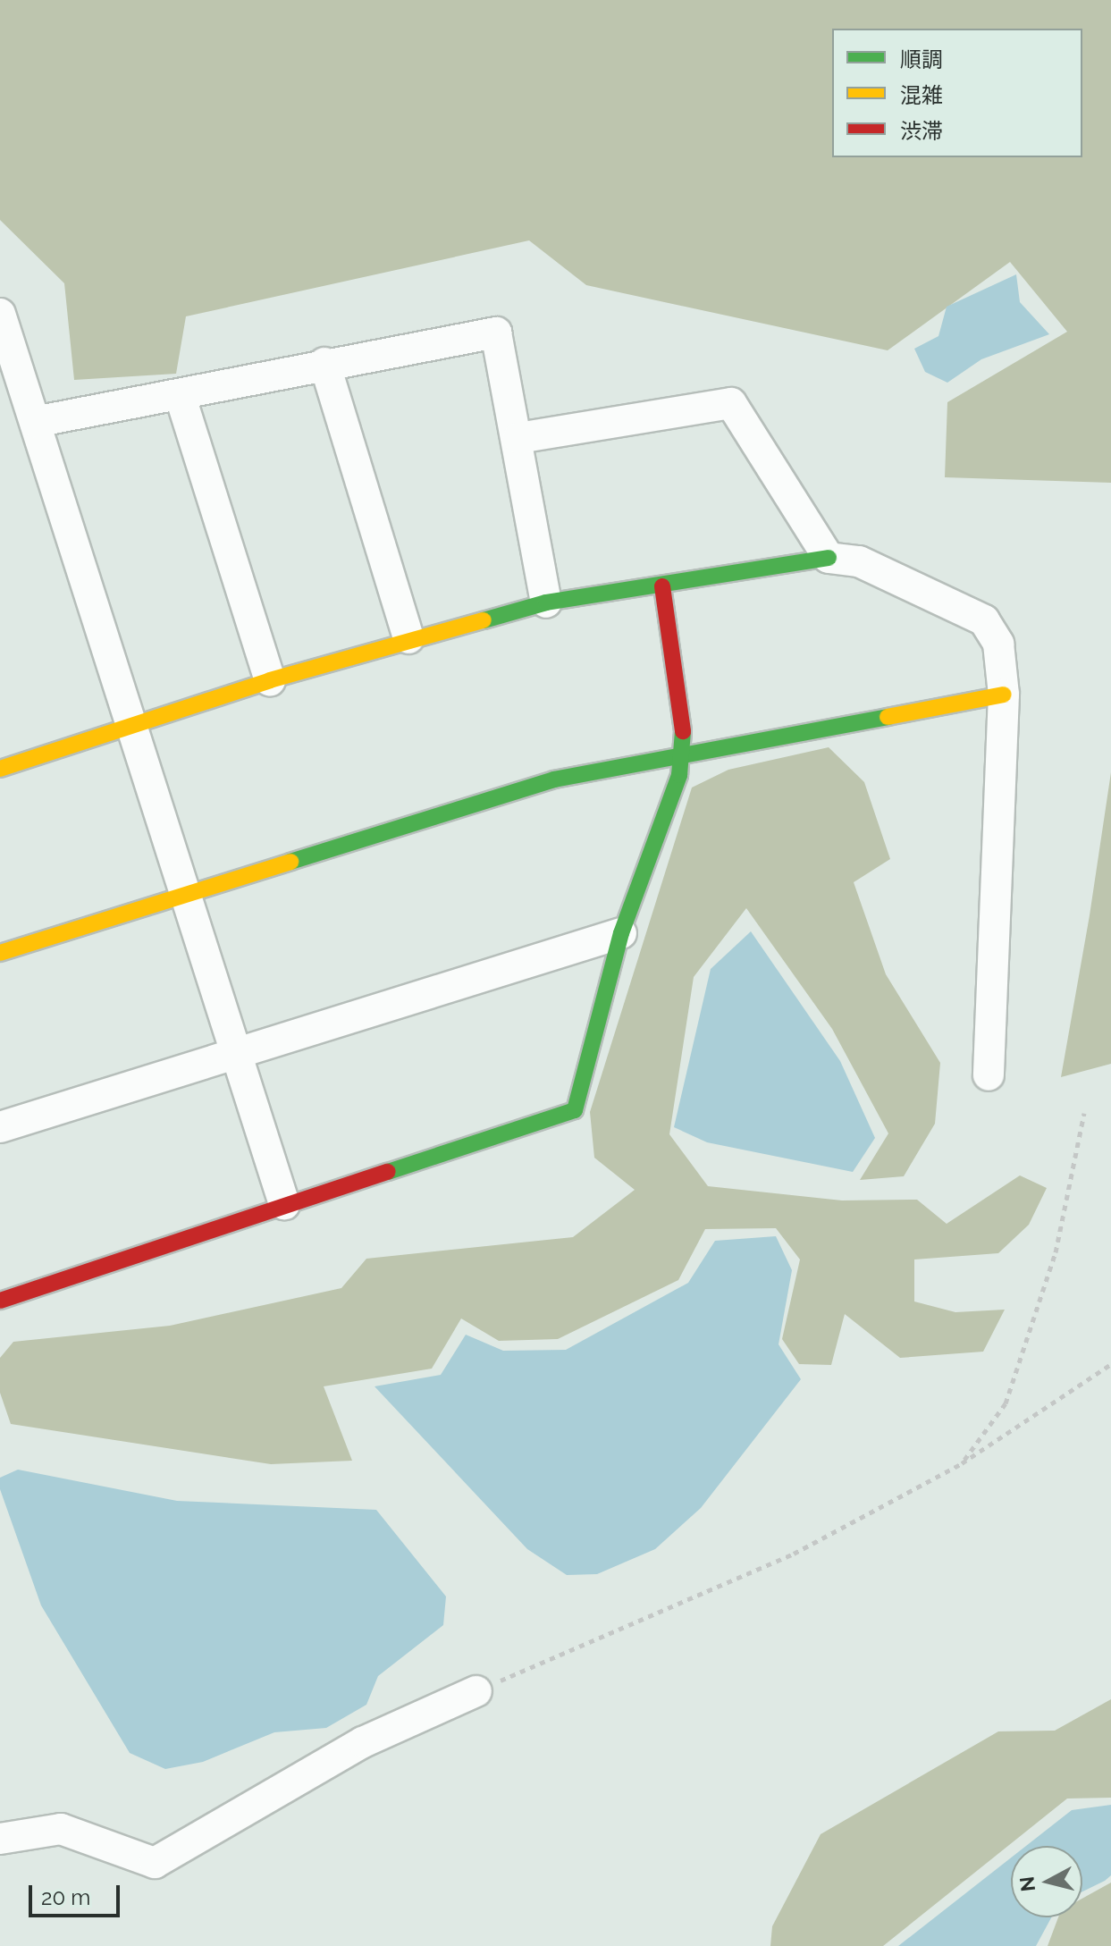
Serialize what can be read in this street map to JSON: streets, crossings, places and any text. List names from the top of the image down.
{
  "legend": ["順調", "混雑", "渋滞"],
  "scale_bar": "20 m",
  "north": "left"
}
